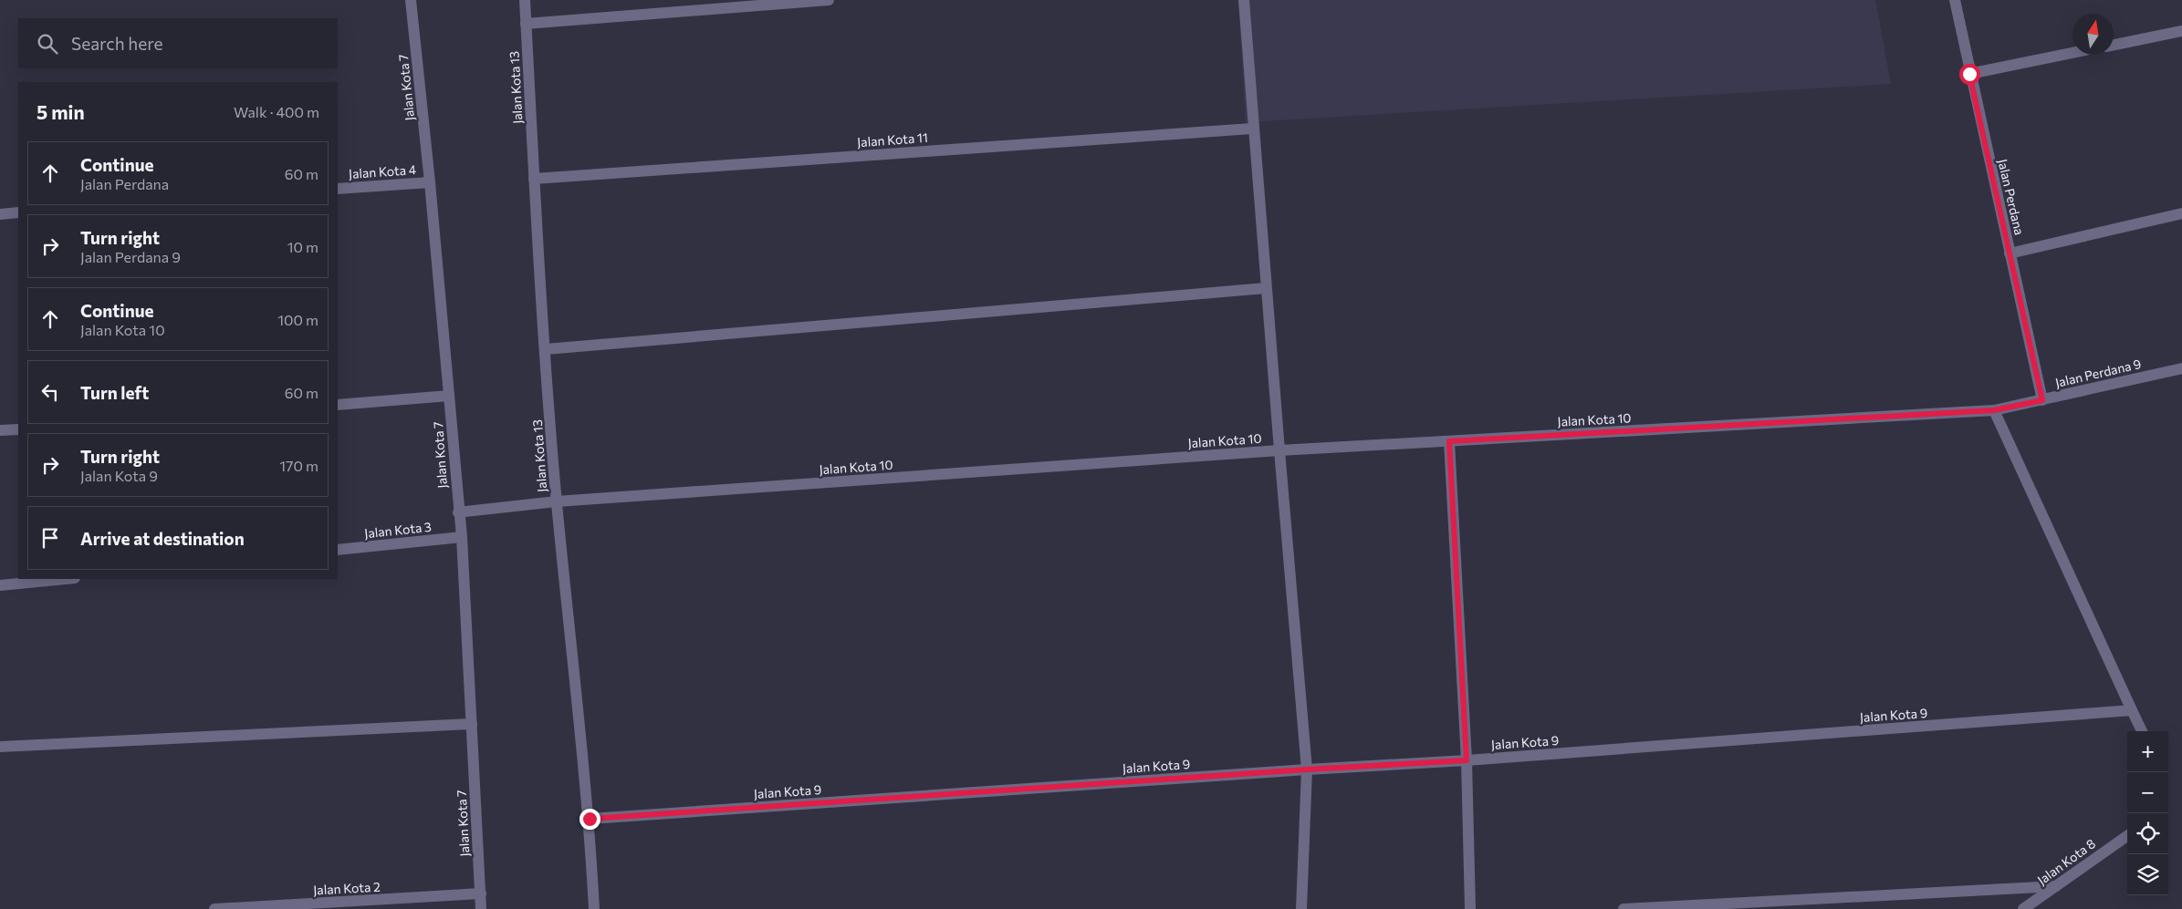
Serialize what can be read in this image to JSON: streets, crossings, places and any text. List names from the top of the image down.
{
  "streets": {
    "street": [
      "Jalan Kota 7",
      "Jalan Kota 13",
      "Jalan Kota 11",
      "Jalan Kota 4",
      "Jalan Perdana",
      "Jalan Perdana 9",
      "Jalan Kota 10",
      "Jalan Kota 3",
      "Jalan Kota 9",
      "Jalan Kota 8",
      "Jalan Kota 2"
    ]
  },
  "crossings": [
    ["Jalan Kota 7", "Jalan Kota 4"],
    ["Jalan Kota 7", "Jalan Kota 10"],
    ["Jalan Kota 7", "Jalan Kota 3"],
    ["Jalan Kota 7", "Jalan Kota 2"],
    ["Jalan Kota 13", "Jalan Kota 11"],
    ["Jalan Kota 13", "Jalan Kota 10"],
    ["Jalan Kota 13", "Jalan Kota 9"],
    ["Jalan Perdana", "Jalan Perdana 9"],
    ["Jalan Perdana 9", "Jalan Kota 10"]
  ],
  "north": "top",
  "page": {
    "search": "Search here",
    "heading": ["5 min", "Walk · 400 m"],
    "list": [
      ["Continue", "Jalan Perdana", "60 m"],
      ["Turn right", "Jalan Perdana 9", "10 m"],
      ["Continue", "Jalan Kota 10", "100 m"],
      ["Turn left", "60 m"],
      ["Turn right", "Jalan Kota 9", "170 m"],
      "Arrive at destination"
    ],
    "map_buttons": ["+", "−"]
  }
}
